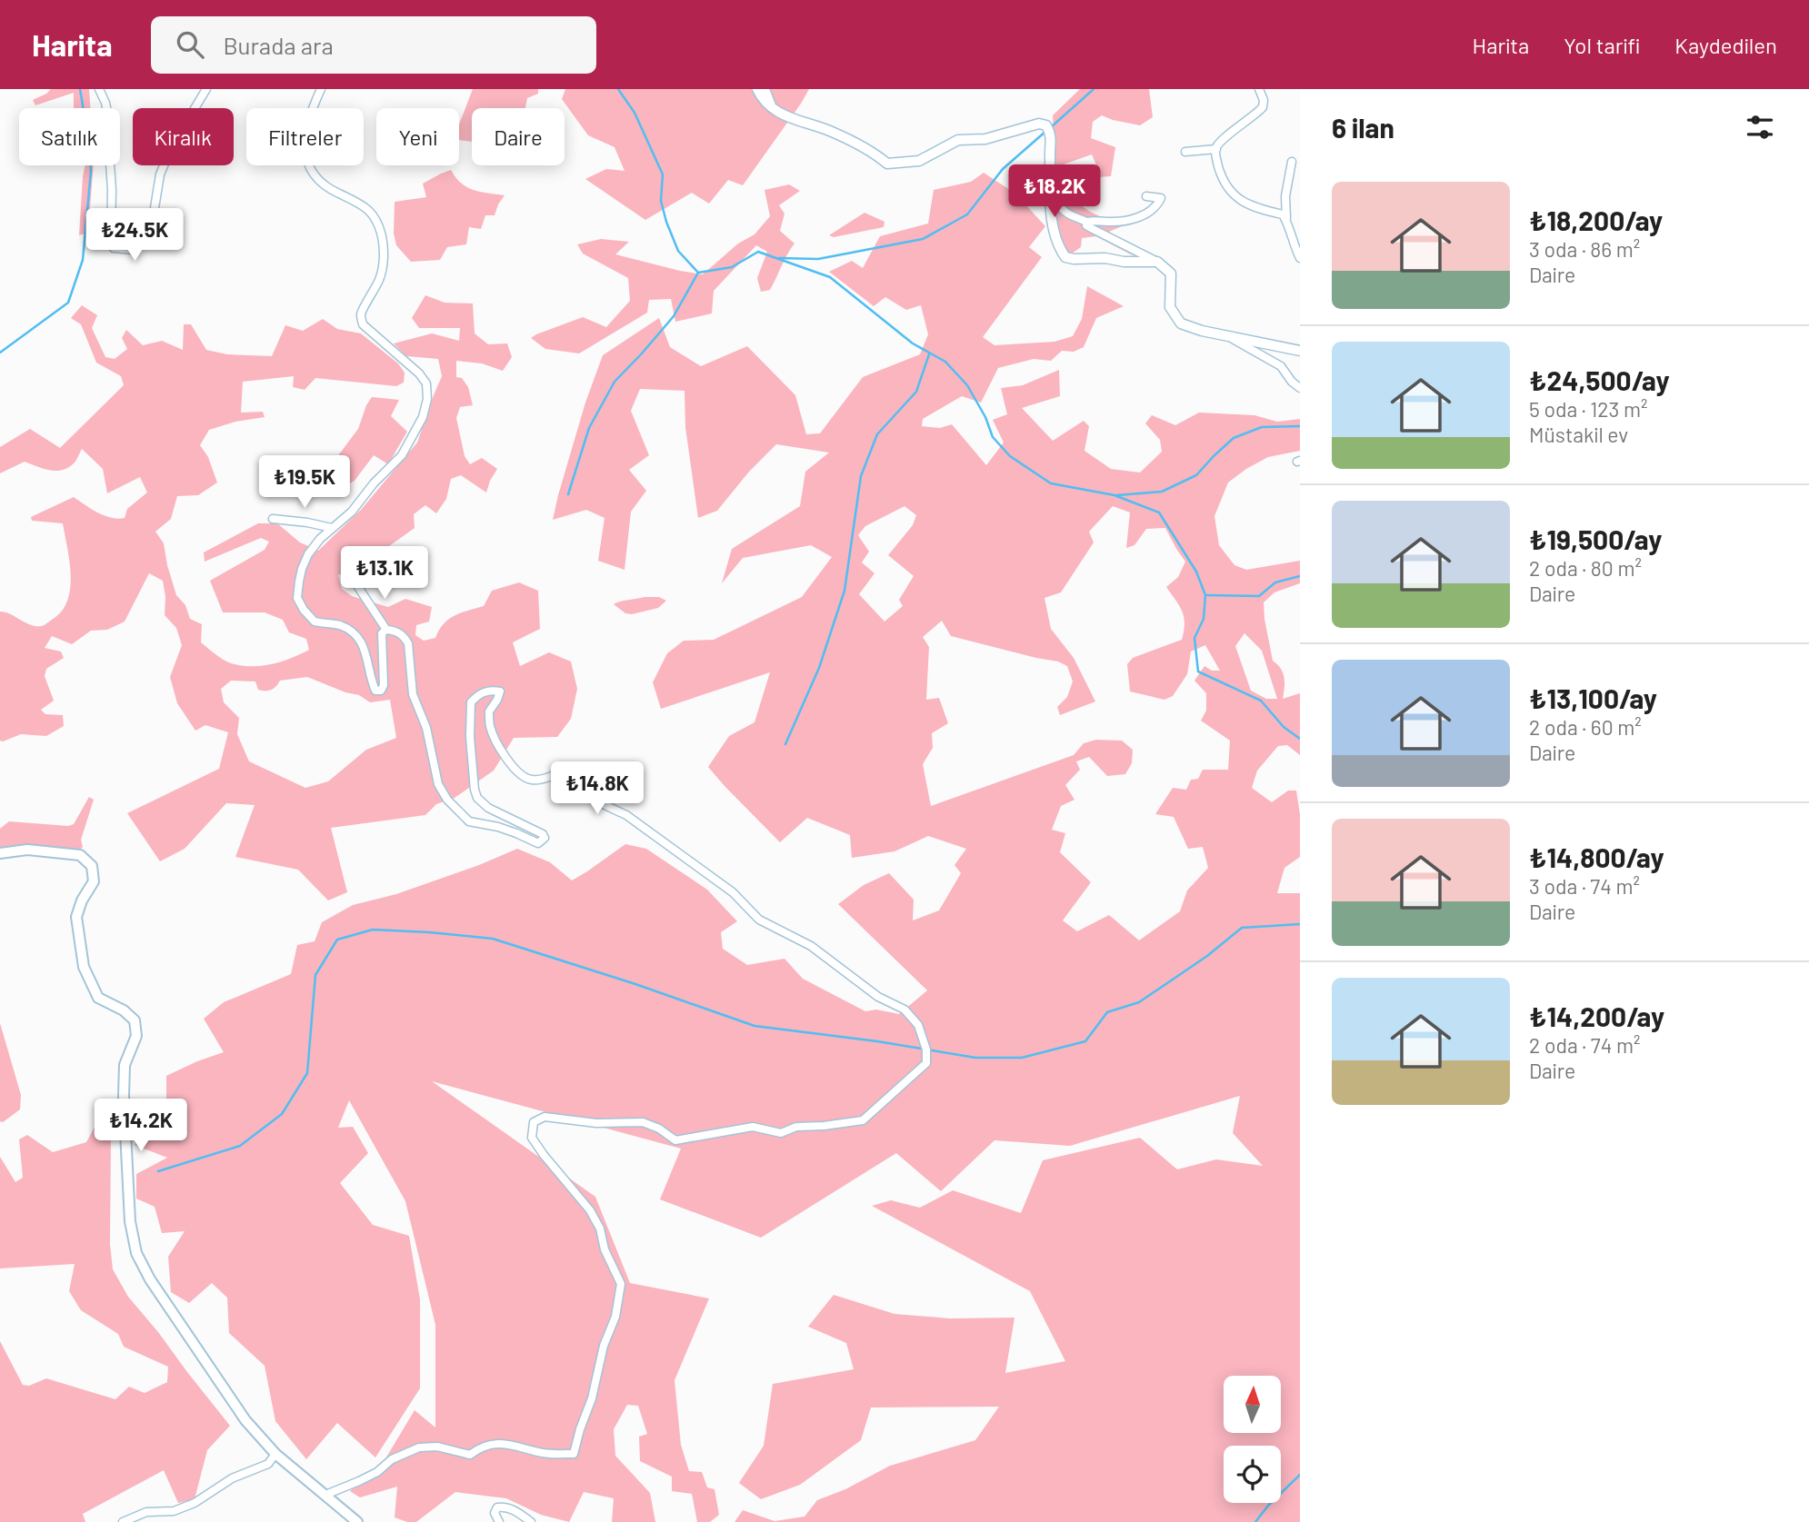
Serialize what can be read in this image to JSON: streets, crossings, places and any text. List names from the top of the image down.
{
  "north": "top",
  "page": {
    "header": "Harita",
    "search": "Burada ara",
    "nav": ["Harita", "Yol tarifi", "Kaydedilen"],
    "heading": "6 ilan",
    "chip": [
      "Satılık",
      "Kiralık",
      "Filtreler",
      "Yeni",
      "Daire"
    ],
    "price": [
      "₺18.2K",
      "₺24.5K",
      "₺19.5K",
      "₺13.1K",
      "₺14.8K",
      "₺14.2K"
    ],
    "list": [
      {
        "name": "₺18,200/ay",
        "note": "3 oda · 86 m² · Daire"
      },
      {
        "name": "₺24,500/ay",
        "note": "5 oda · 123 m² · Müstakil ev"
      },
      {
        "name": "₺19,500/ay",
        "note": "2 oda · 80 m² · Daire"
      },
      {
        "name": "₺13,100/ay",
        "note": "2 oda · 60 m² · Daire"
      },
      {
        "name": "₺14,800/ay",
        "note": "3 oda · 74 m² · Daire"
      },
      {
        "name": "₺14,200/ay",
        "note": "2 oda · 74 m² · Daire"
      }
    ]
  }
}
